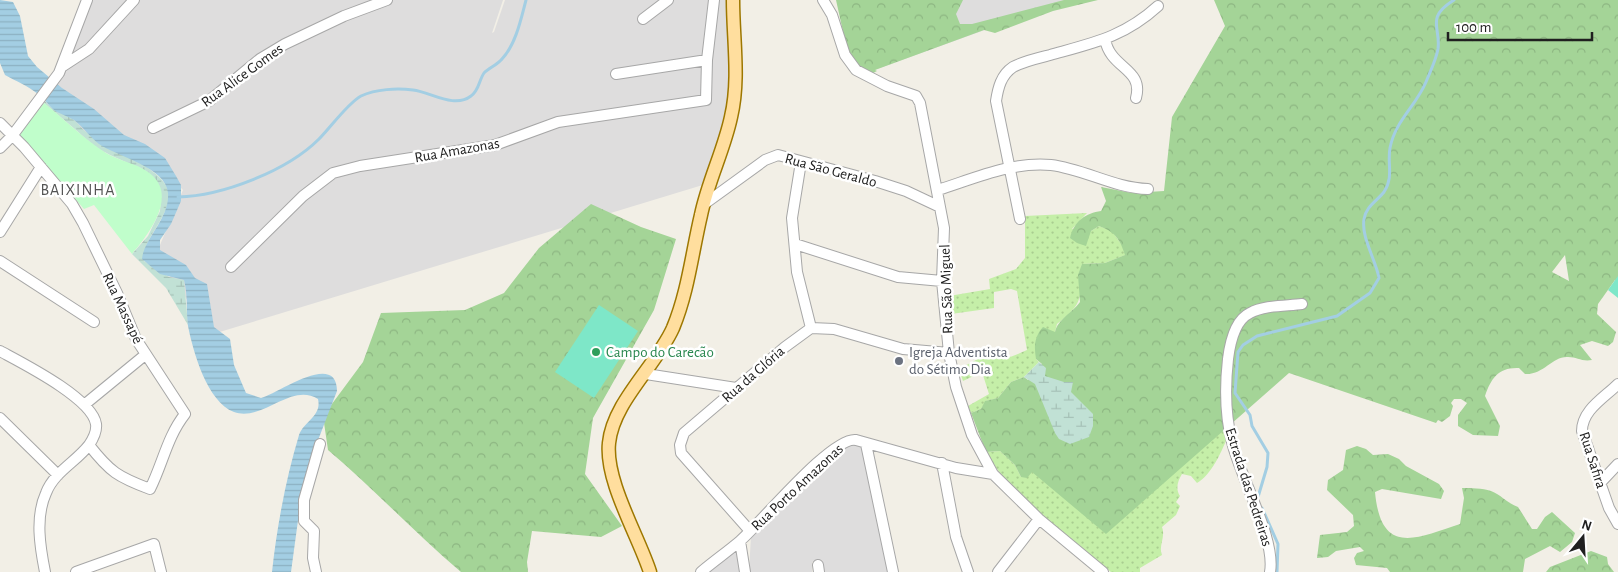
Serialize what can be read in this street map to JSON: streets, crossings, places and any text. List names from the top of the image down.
{
  "streets": {
    "street": [
      "Rua Alice Gomes",
      "Rua Amazonas",
      "Rua São Geraldo",
      "Rua São Miguel",
      "Rua Massapé",
      "Rua da Glória",
      "Rua Safira",
      "Rua Porto Amazonas",
      "Estrada das Pedreiras"
    ]
  },
  "crossings": [
    ["Rua São Geraldo", "Rua São Miguel"],
    ["Rua São Miguel", "Rua Porto Amazonas"],
    ["Rua da Glória", "Rua Porto Amazonas"]
  ],
  "districts": ["BAIXINHA"],
  "places": ["Campo do Carecão", "Igreja Adventista do Sétimo Dia"],
  "scale_bar": "100 m",
  "north": "top"
}
